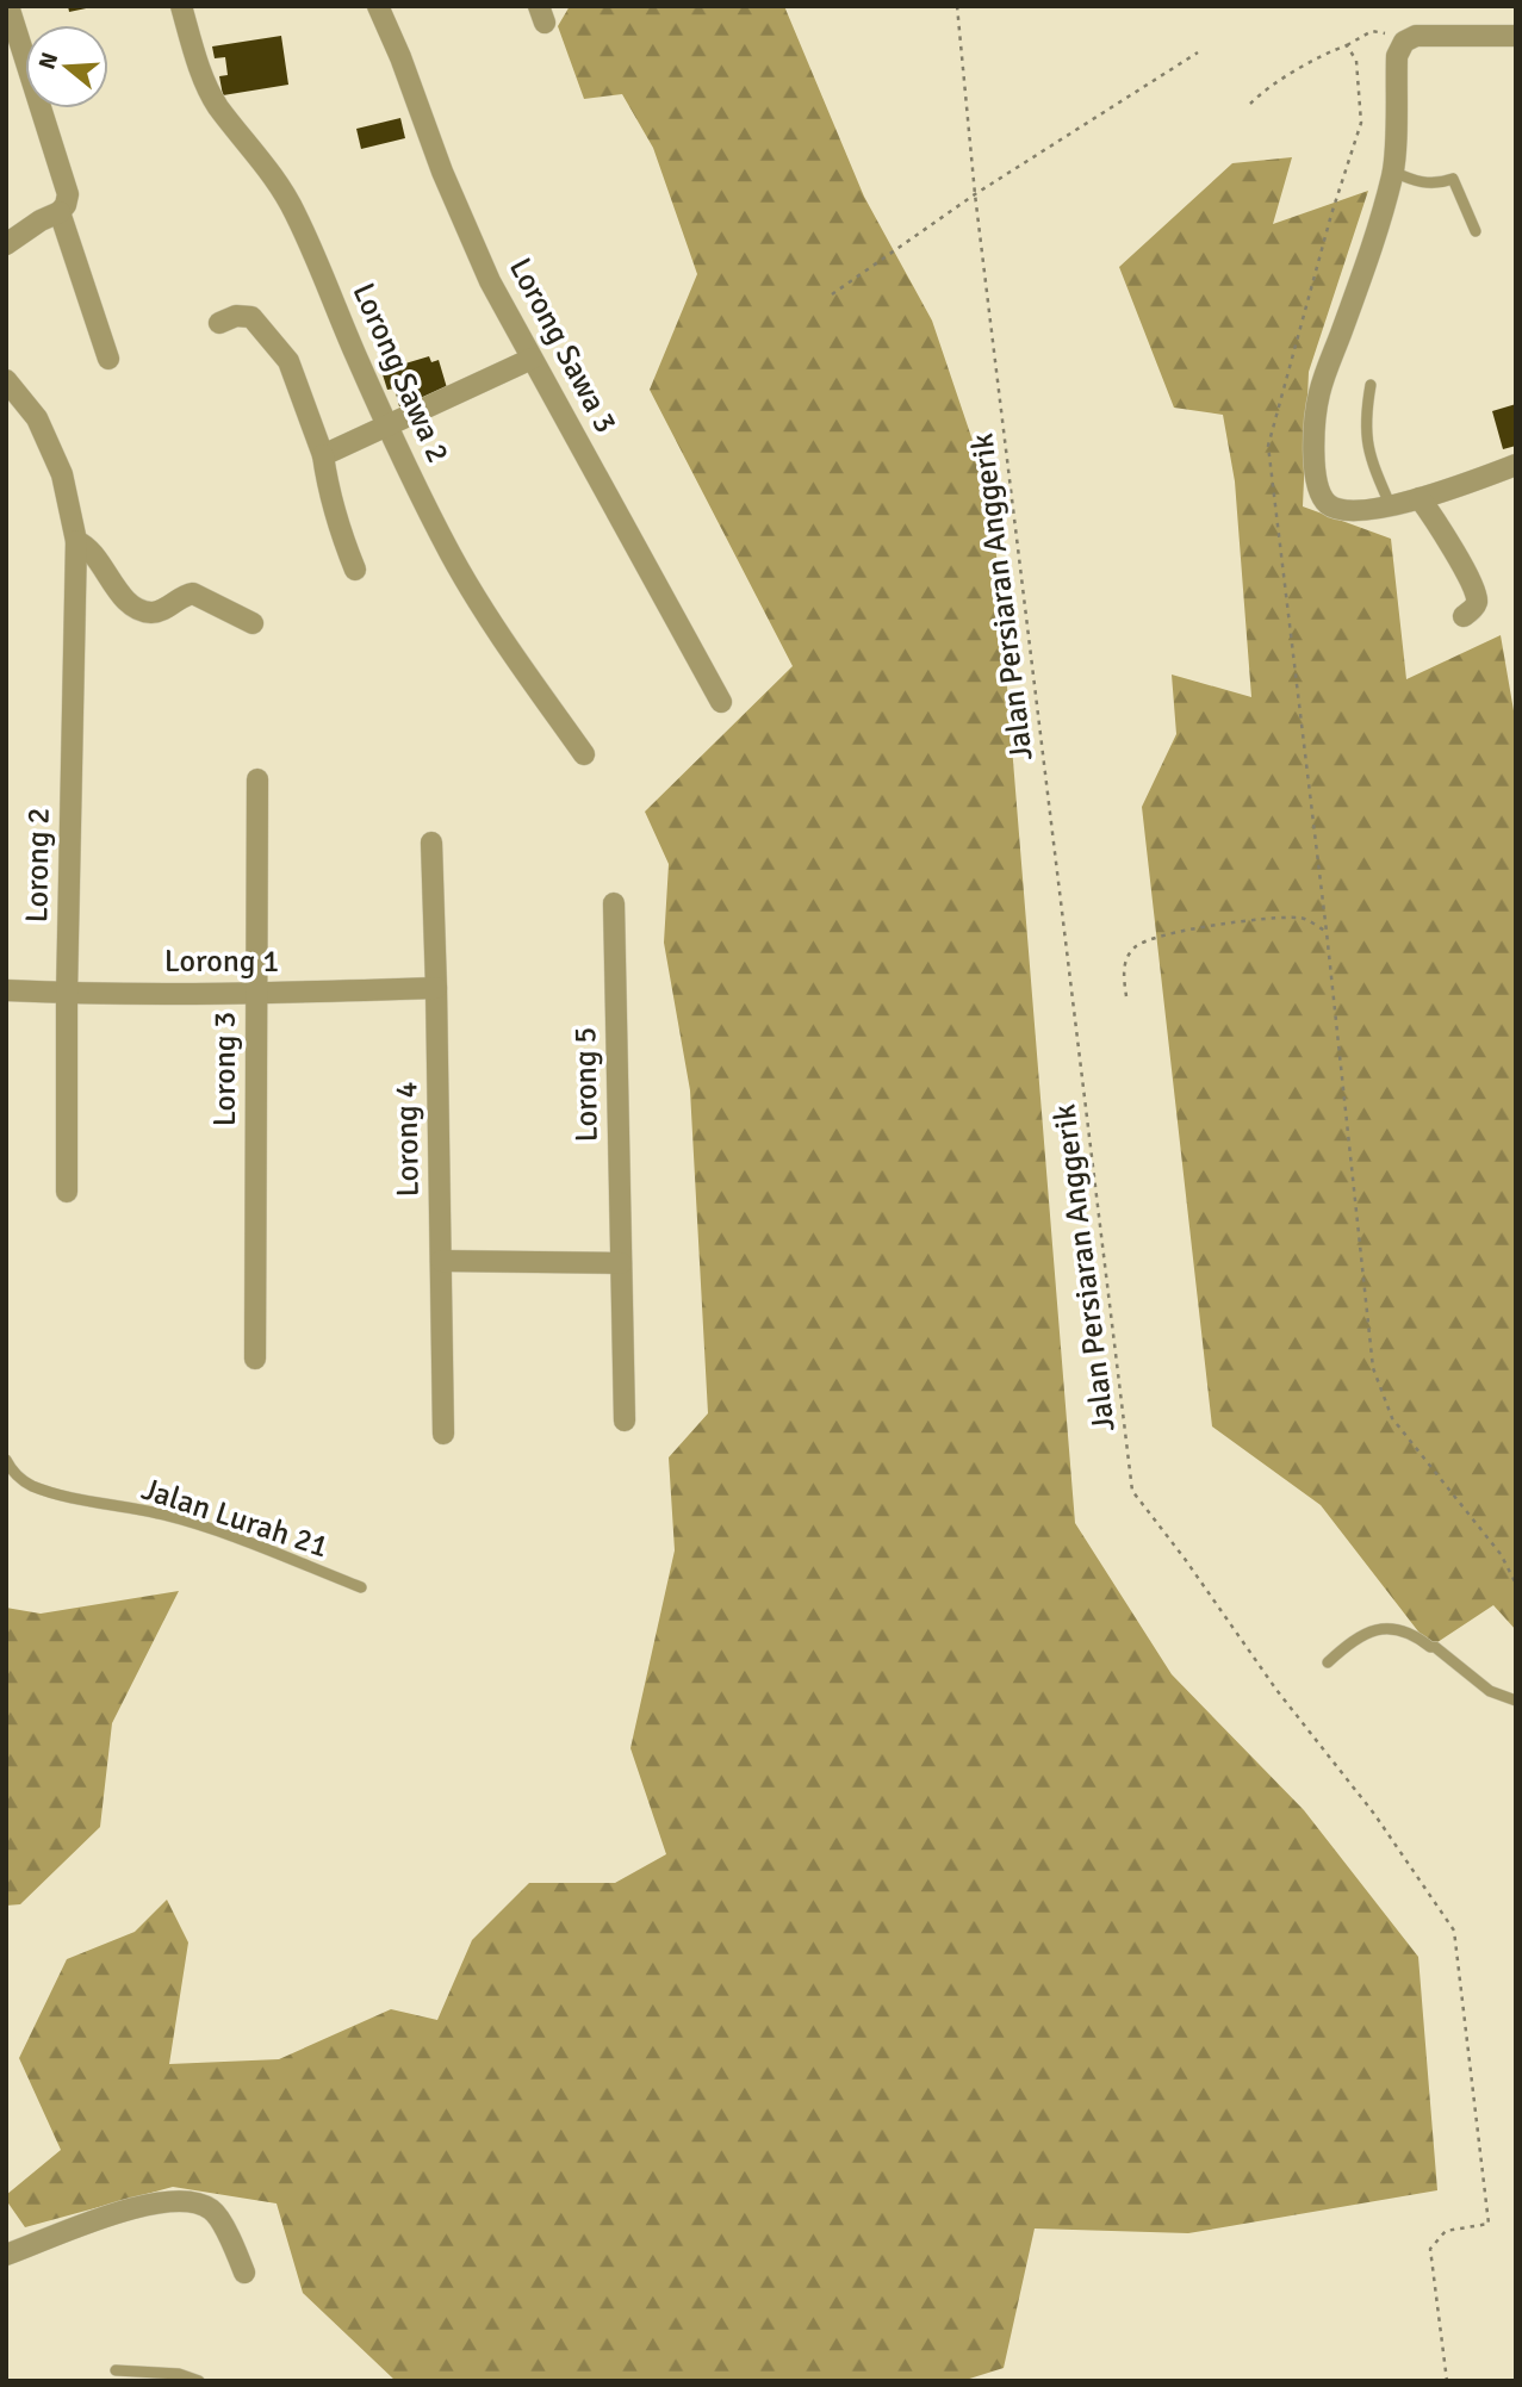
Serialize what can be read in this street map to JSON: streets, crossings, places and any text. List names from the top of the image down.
{
  "streets": {
    "street": [
      "Lorong Sawa 3",
      "Lorong Sawa 2",
      "Lorong 2",
      "Lorong 1",
      "Lorong 3",
      "Lorong 5",
      "Lorong 4"
    ],
    "lane": ["Jalan Lurah 21"],
    "path": ["Jalan Persiaran Anggerik"]
  },
  "crossings": [
    ["Lorong 2", "Lorong 1"],
    ["Lorong 1", "Lorong 3"],
    ["Lorong 1", "Lorong 4"]
  ],
  "north": "left"
}
